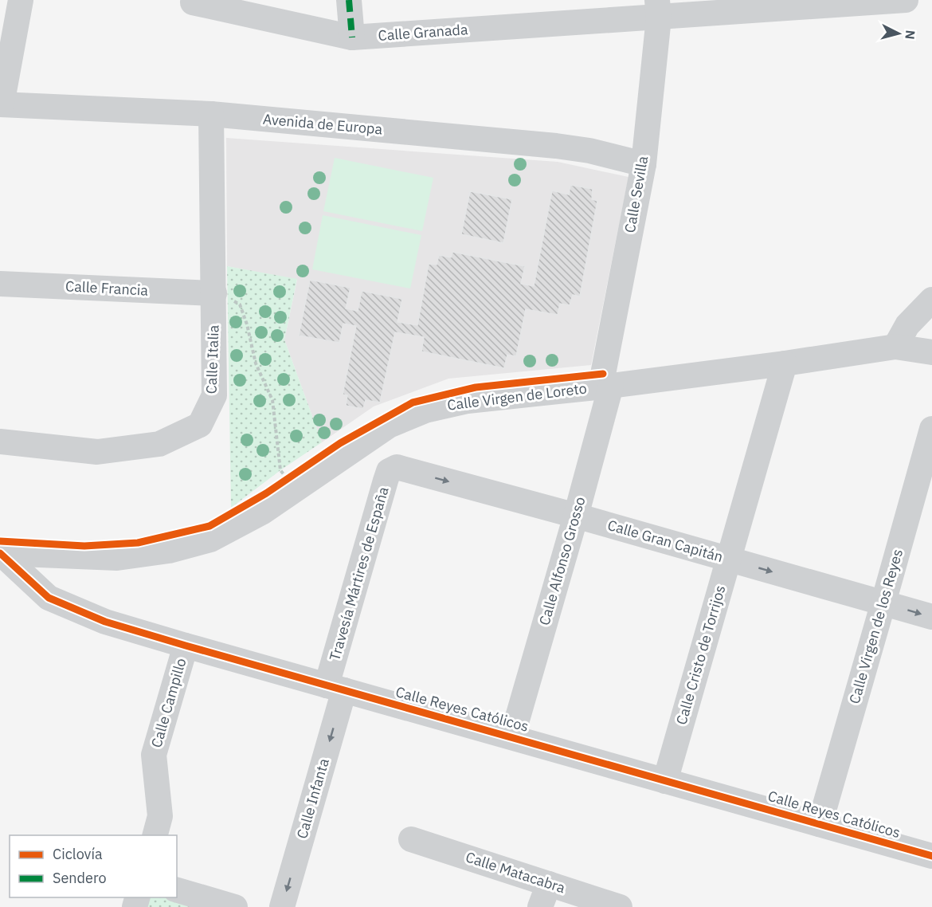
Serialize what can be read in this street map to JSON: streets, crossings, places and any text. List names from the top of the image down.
{
  "streets": {
    "street": [
      "Calle Granada",
      "Avenida de Europa",
      "Calle Sevilla",
      "Calle Francia",
      "Calle Italia",
      "Calle Virgen de Loreto",
      "Calle Gran Capitán",
      "Calle Alfonso Grosso",
      "Travesía Mártires de España",
      "Calle Virgen de los Reyes",
      "Calle Cristo de Torrijos",
      "Calle Campillo",
      "Calle Reyes Católicos",
      "Calle Infanta",
      "Calle Matacabra"
    ]
  },
  "crossings": [
    ["Calle Granada", "Calle Sevilla"],
    ["Avenida de Europa", "Calle Sevilla"],
    ["Avenida de Europa", "Calle Italia"],
    ["Calle Sevilla", "Calle Virgen de Loreto"],
    ["Calle Sevilla", "Calle Alfonso Grosso"],
    ["Calle Francia", "Calle Italia"],
    ["Calle Virgen de Loreto", "Calle Alfonso Grosso"],
    ["Calle Virgen de Loreto", "Calle Cristo de Torrijos"],
    ["Calle Virgen de Loreto", "Calle Reyes Católicos"],
    ["Calle Gran Capitán", "Calle Alfonso Grosso"],
    ["Calle Gran Capitán", "Travesía Mártires de España"],
    ["Calle Gran Capitán", "Calle Virgen de los Reyes"],
    ["Calle Gran Capitán", "Calle Cristo de Torrijos"],
    ["Calle Alfonso Grosso", "Calle Reyes Católicos"],
    ["Travesía Mártires de España", "Calle Reyes Católicos"],
    ["Travesía Mártires de España", "Calle Infanta"],
    ["Calle Virgen de los Reyes", "Calle Reyes Católicos"],
    ["Calle Cristo de Torrijos", "Calle Reyes Católicos"],
    ["Calle Campillo", "Calle Reyes Católicos"],
    ["Calle Reyes Católicos", "Calle Infanta"]
  ],
  "one_way": ["Calle Gran Capitán", "Calle Infanta"],
  "legend": ["Ciclovía", "Sendero"],
  "north": "right"
}
